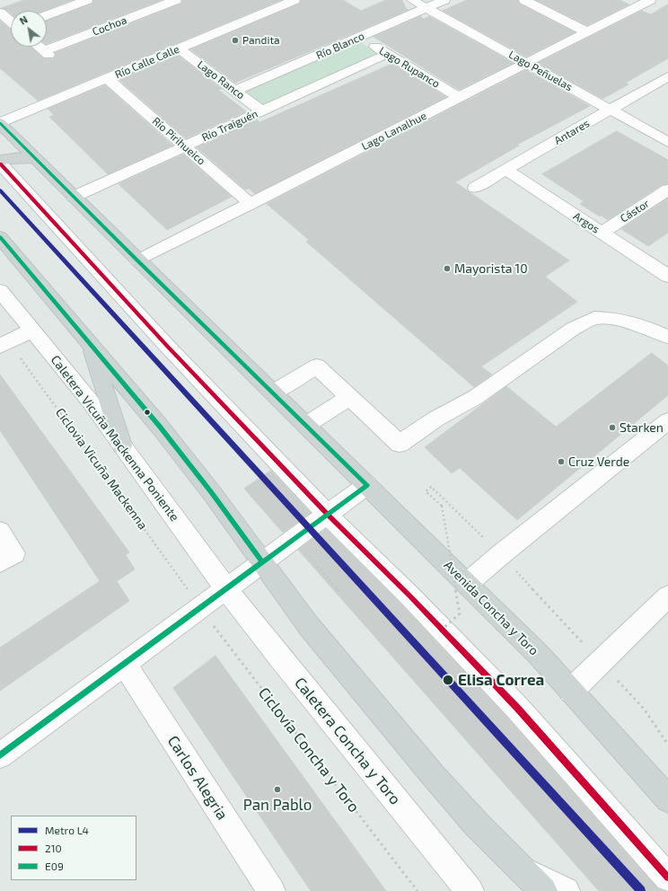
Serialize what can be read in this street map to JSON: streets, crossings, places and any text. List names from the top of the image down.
{
  "streets": {
    "main road": ["Avenida Concha y Toro"],
    "street": [
      "Cochoa",
      "Río Blanco",
      "Río Calle Calle",
      "Lago Rupanco",
      "Lago Peñuelas",
      "Lago Ranco",
      "Río Traiguén",
      "Lago Lanalhue",
      "Antares",
      "Río Pirihueico",
      "Cástor",
      "Argos",
      "Caletera Vicuña Mackenna Poniente",
      "Caletera Concha y Toro",
      "Carlos Alegria"
    ],
    "path": ["Ciclovia Vicuña Mackenna", "Ciclovía Concha y Toro"]
  },
  "crossings": [
    ["Río Blanco", "Lago Rupanco"],
    ["Río Blanco", "Lago Peñuelas"],
    ["Río Blanco", "Lago Ranco"],
    ["Río Calle Calle", "Lago Ranco"],
    ["Río Calle Calle", "Río Pirihueico"],
    ["Río Calle Calle", "Avenida Concha y Toro"],
    ["Lago Rupanco", "Río Traiguén"],
    ["Lago Rupanco", "Lago Lanalhue"],
    ["Lago Peñuelas", "Lago Lanalhue"],
    ["Lago Peñuelas", "Antares"],
    ["Lago Ranco", "Río Traiguén"],
    ["Río Traiguén", "Río Pirihueico"],
    ["Río Traiguén", "Avenida Concha y Toro"],
    ["Lago Lanalhue", "Río Pirihueico"],
    ["Lago Lanalhue", "Avenida Concha y Toro"],
    ["Antares", "Argos"],
    ["Cástor", "Argos"],
    ["Caletera Vicuña Mackenna Poniente", "Caletera Concha y Toro"],
    ["Ciclovia Vicuña Mackenna", "Ciclovía Concha y Toro"]
  ],
  "places": [
    "Pandita",
    "Mayorista 10",
    "Starken",
    "Cruz Verde",
    "Elisa Correa",
    "Pan Pablo"
  ],
  "lines": ["transit line E09", "transit line 210", "metro line L4"],
  "legend": ["Metro L4", "210", "E09"],
  "north": "top left"
}
